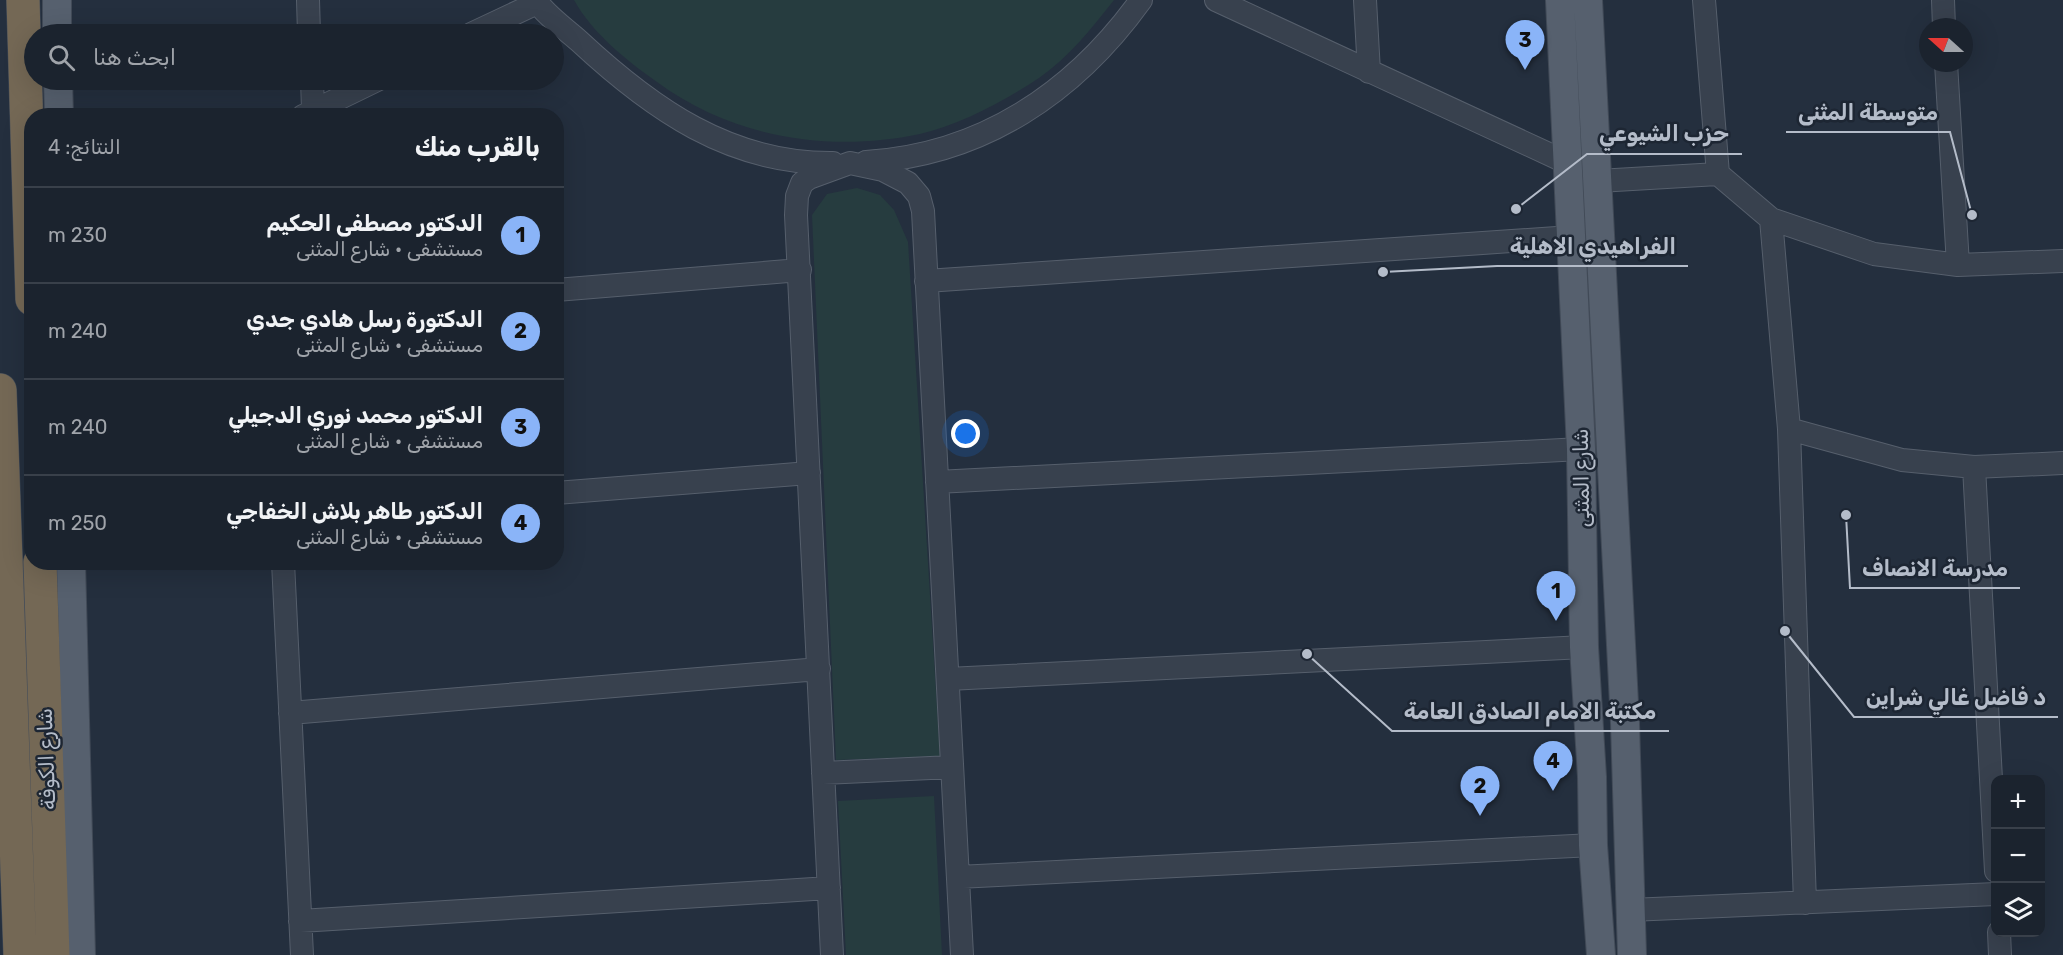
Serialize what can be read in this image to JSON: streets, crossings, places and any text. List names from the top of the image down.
{
  "streets": {
    "highway": ["شارع الكوفة"],
    "main road": ["شارع المثنى"]
  },
  "places": [
    "حزب الشيوعي",
    "متوسطة المثنى",
    "الفراهيدي الاهلية",
    "مدرسة الانصاف",
    "د فاضل غالي شراين",
    "مكتبة الامام الصادق العامة"
  ],
  "north": "left",
  "page": {
    "pins": [
      "3",
      "1",
      "4",
      "2"
    ],
    "search": "ابحث هنا",
    "heading": ["بالقرب منك", "النتائج: 4"],
    "list": [
      {
        "mark": "1",
        "name": "الدكتور مصطفى الحكيم",
        "note": "مستشفى · شارع المثنى",
        "value": "230 m"
      },
      {
        "mark": "2",
        "name": "الدكتورة رسل هادي جدي",
        "note": "مستشفى · شارع المثنى",
        "value": "240 m"
      },
      {
        "mark": "3",
        "name": "الدكتور محمد نوري الدجيلي",
        "note": "مستشفى · شارع المثنى",
        "value": "240 m"
      },
      {
        "mark": "4",
        "name": "الدكتور طاهر بلاش الخفاجي",
        "note": "مستشفى · شارع المثنى",
        "value": "250 m"
      }
    ],
    "map_buttons": ["+", "−"]
  }
}
